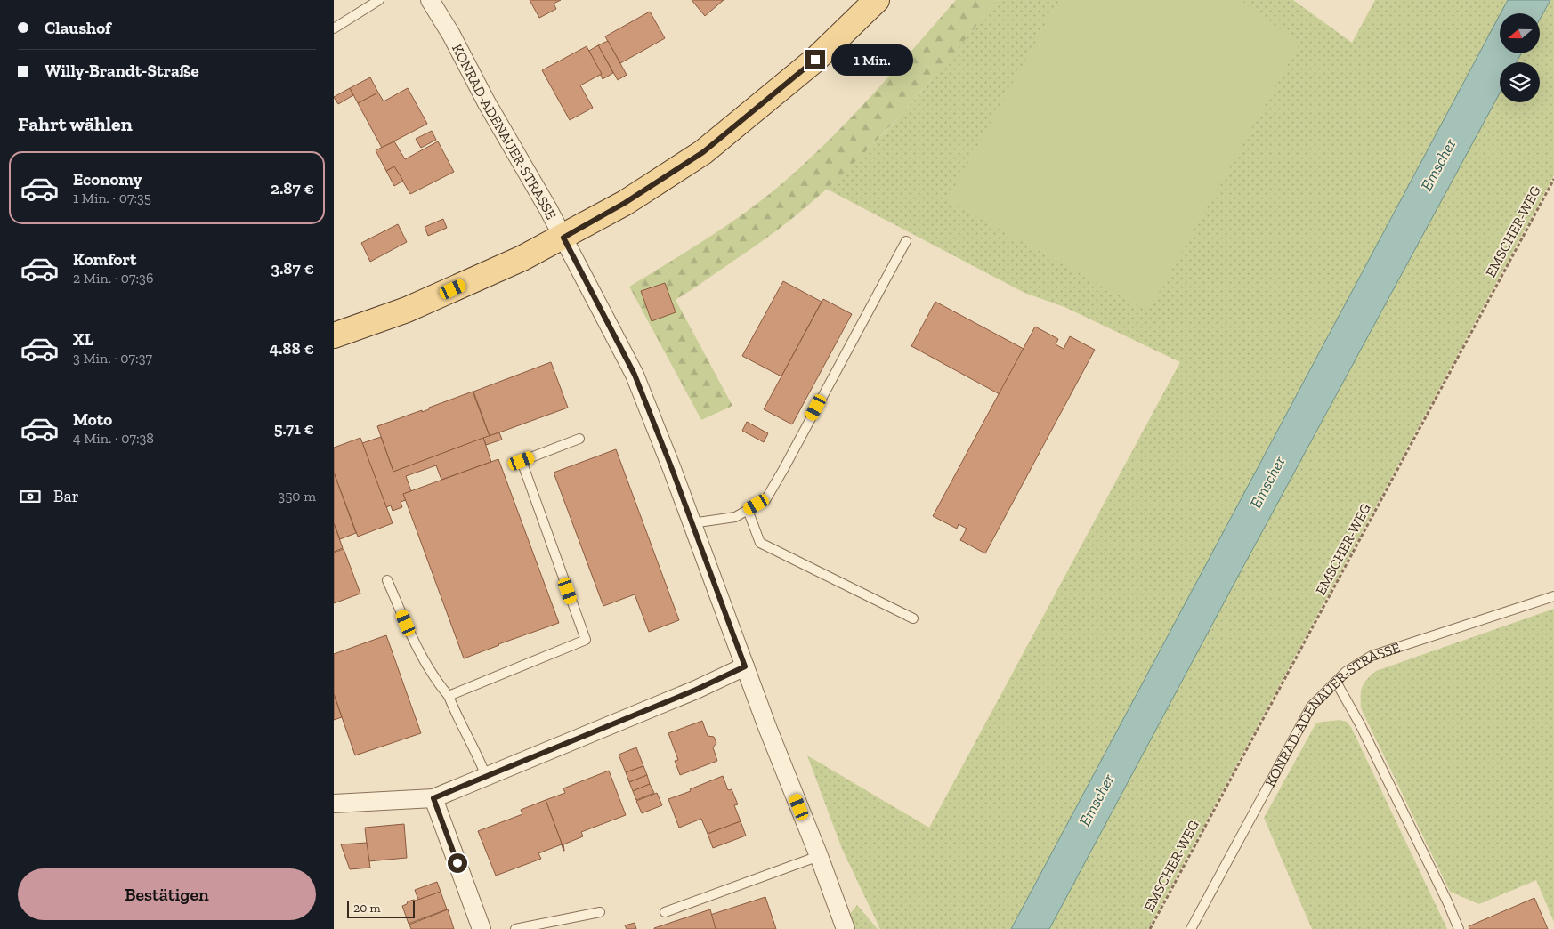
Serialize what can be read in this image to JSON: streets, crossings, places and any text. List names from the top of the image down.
{
  "streets": {
    "street": ["KONRAD-ADENAUER-STRASSE"],
    "path": ["EMSCHER-WEG"]
  },
  "water": ["Emscher"],
  "scale_bar": "20 m",
  "north": "left",
  "page": {
    "banner": ["Claushof", "Willy-Brandt-Straße"],
    "bubble": "1 Min.",
    "heading": "Fahrt wählen",
    "list": [
      {
        "name": "Economy",
        "note": "1 Min. · 07:35",
        "value": "2.87 €"
      },
      {
        "name": "Komfort",
        "note": "2 Min. · 07:36",
        "value": "3.87 €"
      },
      {
        "name": "XL",
        "note": "3 Min. · 07:37",
        "value": "4.88 €"
      },
      {
        "name": "Moto",
        "note": "4 Min. · 07:38",
        "value": "5.71 €"
      }
    ],
    "pay": ["Bar", "350 m"],
    "buttons": "Bestätigen",
    "scale": "20 m"
  }
}
